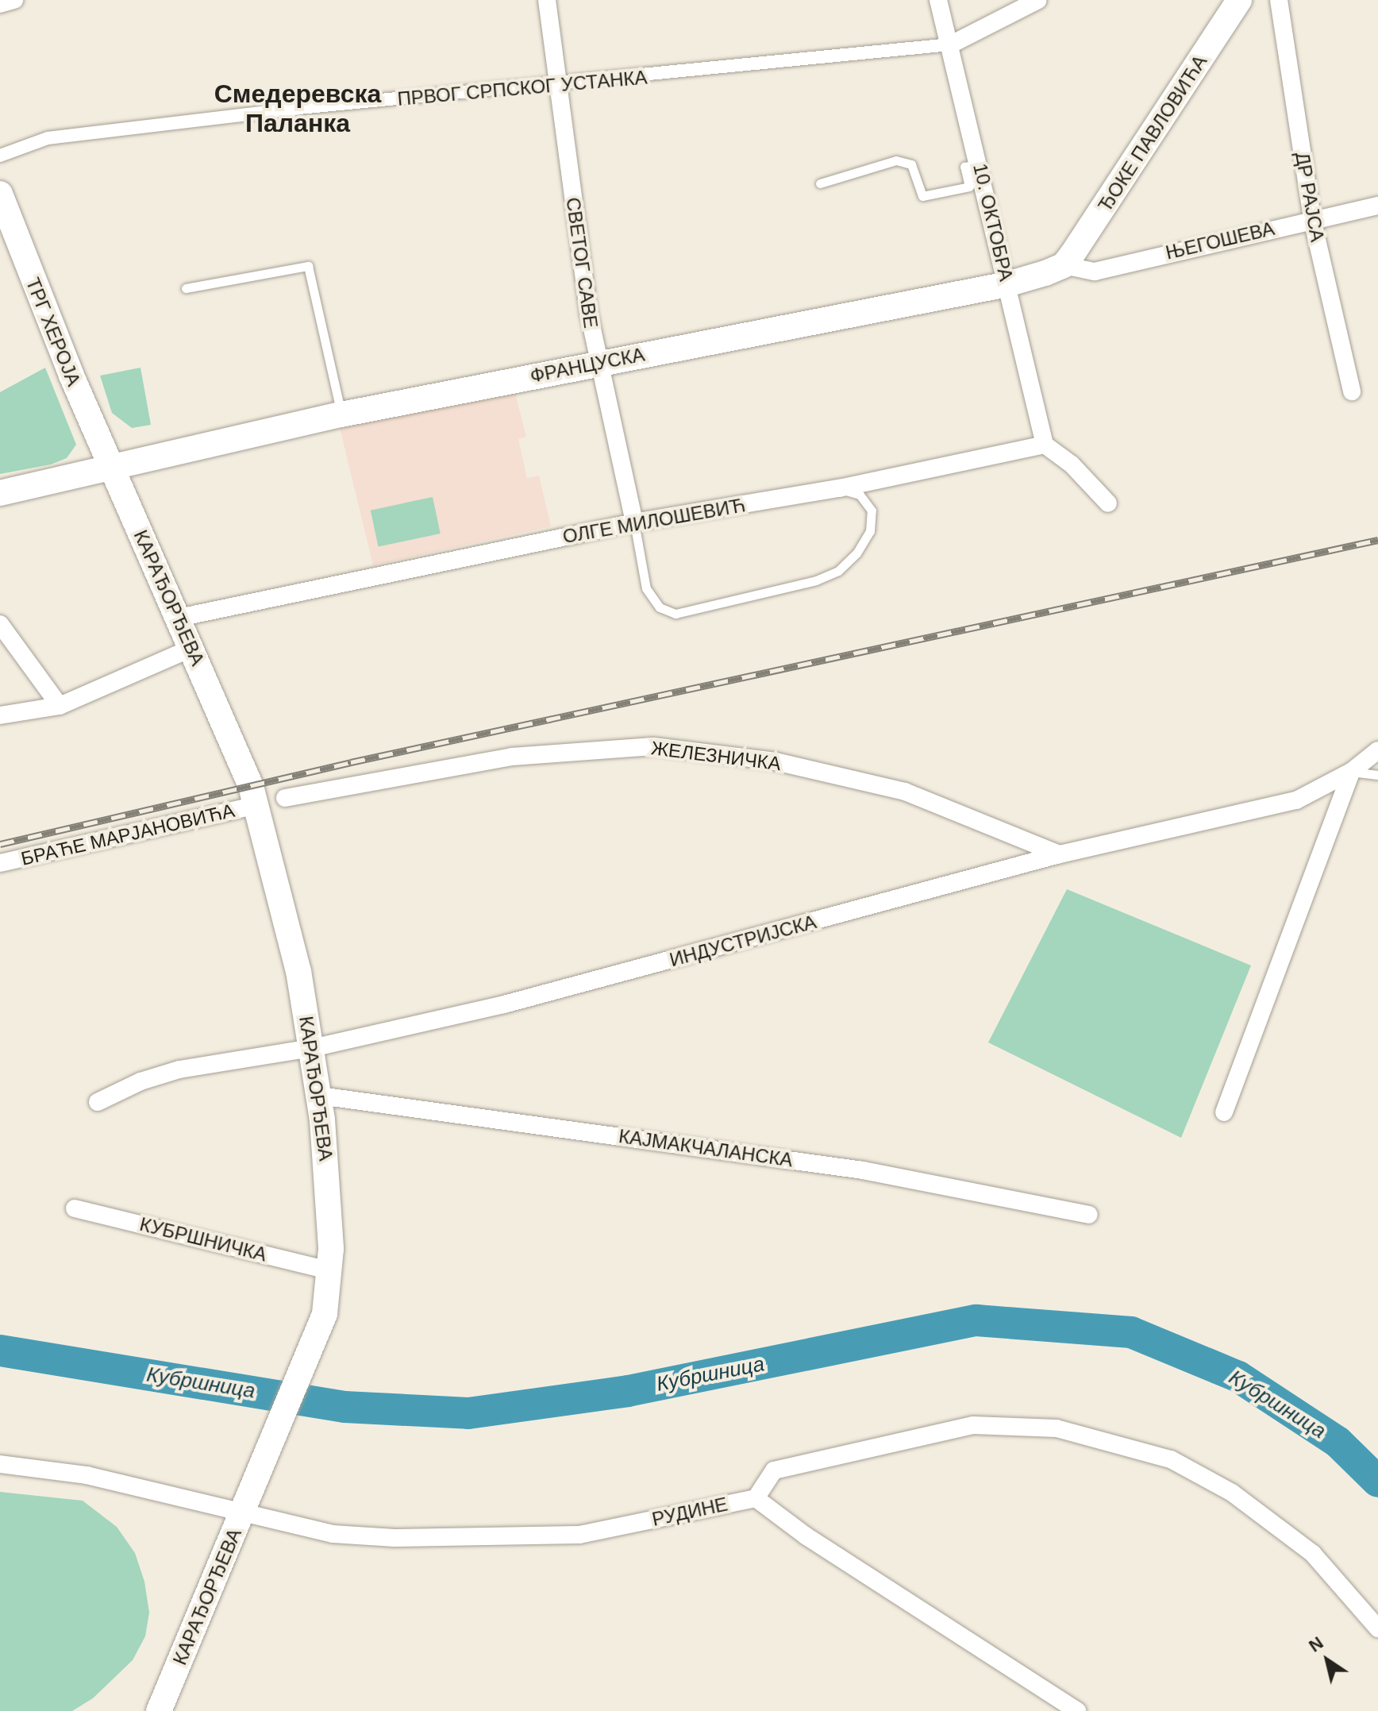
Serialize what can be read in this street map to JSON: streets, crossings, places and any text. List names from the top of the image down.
{
  "streets": {
    "main road": [
      "ЂОКЕ ПАВЛОВИЋА",
      "ТРГ ХЕРОЈА",
      "ФРАНЦУСКА",
      "КАРАЂОРЂЕВА"
    ],
    "street": [
      "ПРВОГ СРПСКОГ УСТАНКА",
      "ДР РАЈСА",
      "10. ОКТОБРА",
      "ЊЕГОШЕВА",
      "СВЕТОГ САВЕ",
      "ОЛГЕ МИЛОШЕВИЋ",
      "ЖЕЛЕЗНИЧКА",
      "БРАЋЕ МАРЈАНОВИЋА",
      "ИНДУСТРИЈСКА",
      "КАЈМАКЧАЛАНСКА",
      "КУБРШНИЧКА",
      "РУДИНЕ"
    ]
  },
  "crossings": [
    ["ПРВОГ СРПСКОГ УСТАНКА", "10. ОКТОБРА"],
    ["ПРВОГ СРПСКОГ УСТАНКА", "СВЕТОГ САВЕ"],
    ["ЂОКЕ ПАВЛОВИЋА", "ЊЕГОШЕВА"],
    ["ЂОКЕ ПАВЛОВИЋА", "ФРАНЦУСКА"],
    ["ДР РАЈСА", "ЊЕГОШЕВА"],
    ["10. ОКТОБРА", "ФРАНЦУСКА"],
    ["10. ОКТОБРА", "ОЛГЕ МИЛОШЕВИЋ"],
    ["ЊЕГОШЕВА", "ФРАНЦУСКА"],
    ["СВЕТОГ САВЕ", "ФРАНЦУСКА"],
    ["СВЕТОГ САВЕ", "ОЛГЕ МИЛОШЕВИЋ"],
    ["ТРГ ХЕРОЈА", "ФРАНЦУСКА"],
    ["ТРГ ХЕРОЈА", "КАРАЂОРЂЕВА"],
    ["ФРАНЦУСКА", "КАРАЂОРЂЕВА"],
    ["ОЛГЕ МИЛОШЕВИЋ", "КАРАЂОРЂЕВА"],
    ["КАРАЂОРЂЕВА", "БРАЋЕ МАРЈАНОВИЋА"],
    ["КАРАЂОРЂЕВА", "ИНДУСТРИЈСКА"],
    ["КАРАЂОРЂЕВА", "КАЈМАКЧАЛАНСКА"],
    ["КАРАЂОРЂЕВА", "КУБРШНИЧКА"],
    ["КАРАЂОРЂЕВА", "РУДИНЕ"],
    ["ЖЕЛЕЗНИЧКА", "ИНДУСТРИЈСКА"]
  ],
  "districts": ["Смедеревска Паланка"],
  "water": ["Кубршница"],
  "north": "top left"
}
